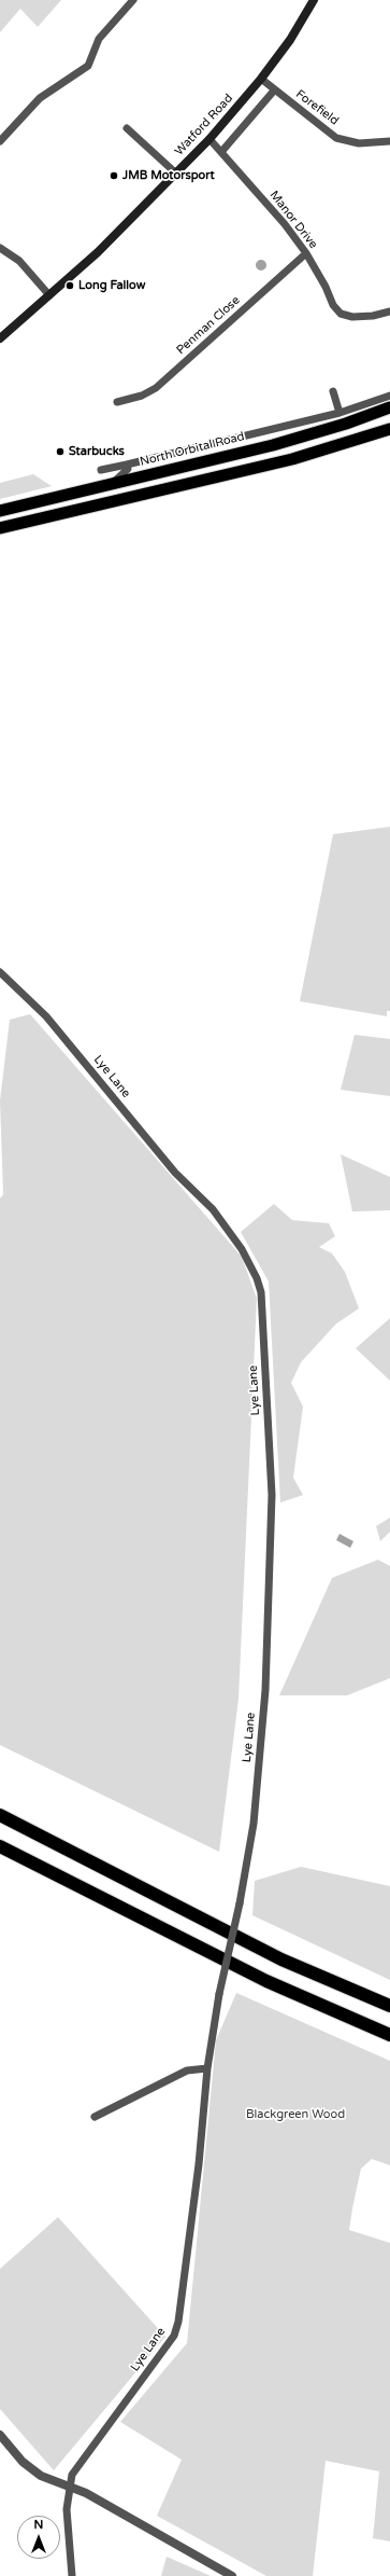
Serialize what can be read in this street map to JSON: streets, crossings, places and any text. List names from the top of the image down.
{
  "streets": {
    "highway": ["North Orbital Road"],
    "main road": ["Watford Road"],
    "street": [
      "Forefield",
      "Manor Drive",
      "Penman Close",
      "Lye Lane"
    ]
  },
  "crossings": [
    ["Forefield", "Watford Road"],
    ["Watford Road", "Manor Drive"],
    ["Manor Drive", "Penman Close"]
  ],
  "parks": ["Blackgreen Wood"],
  "places": ["JMB Motorsport", "Long Fallow", "Starbucks"],
  "north": "top"
}
